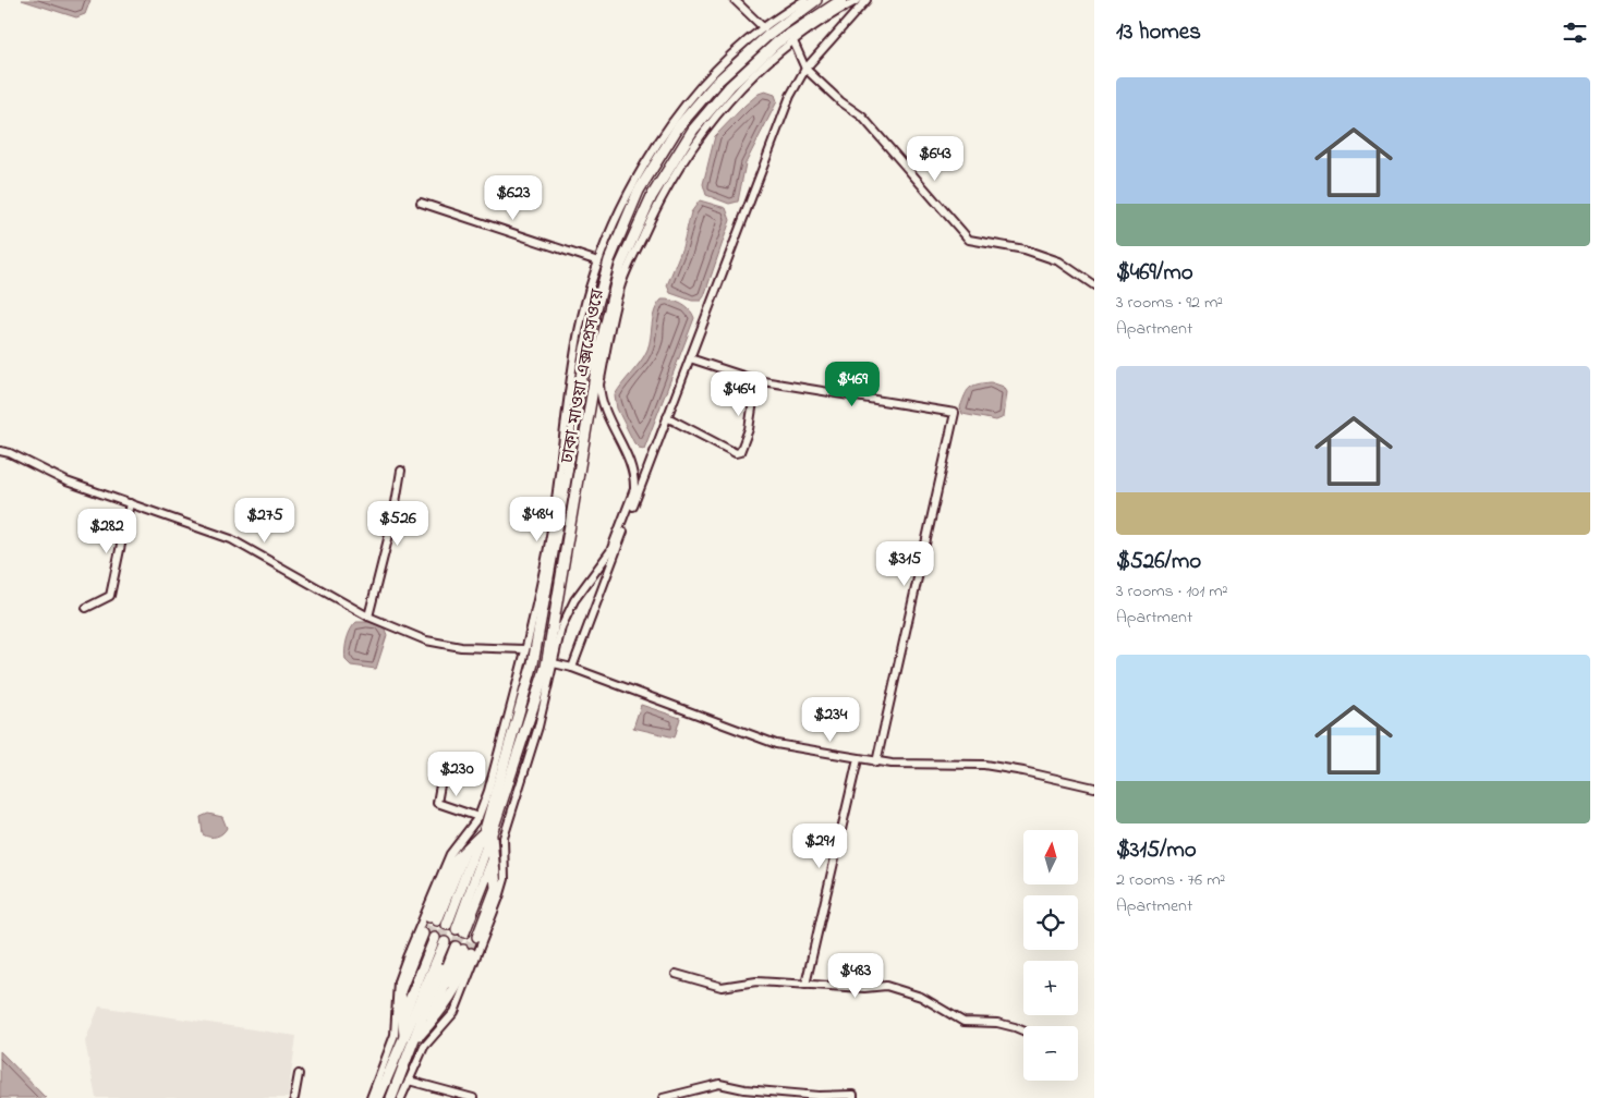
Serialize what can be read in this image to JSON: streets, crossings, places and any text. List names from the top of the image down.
{
  "streets": {
    "highway": ["ঢাকা-মাওয়া এক্সপ্রেসওয়ে"]
  },
  "north": "top",
  "page": {
    "heading": "13 homes",
    "list": [
      {
        "name": "$469/mo",
        "note": "3 rooms · 92 m² · Apartment"
      },
      {
        "name": "$526/mo",
        "note": "3 rooms · 101 m² · Apartment"
      },
      {
        "name": "$315/mo",
        "note": "2 rooms · 76 m² · Apartment"
      }
    ],
    "price": [
      "$643",
      "$623",
      "$469",
      "$464",
      "$484",
      "$275",
      "$526",
      "$282",
      "$315",
      "$234",
      "$230",
      "$291",
      "$483"
    ],
    "map_buttons": ["+", "−"]
  }
}
